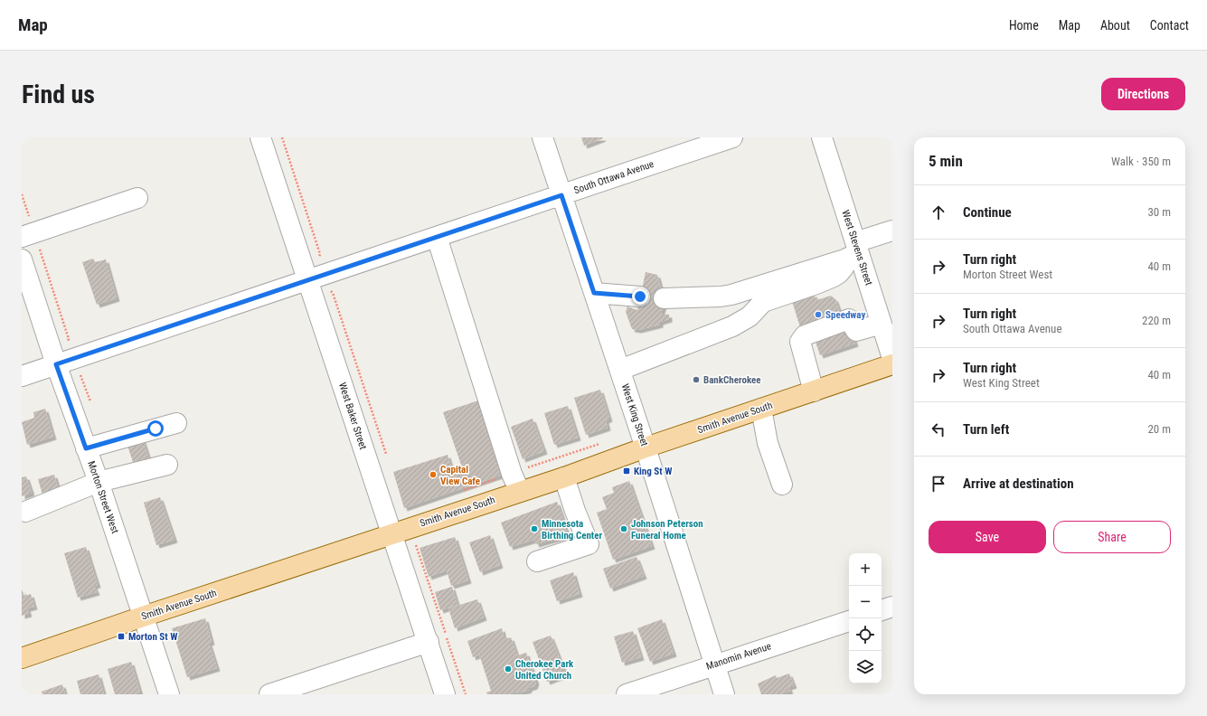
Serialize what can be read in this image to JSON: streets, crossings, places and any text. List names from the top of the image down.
{
  "streets": {
    "main road": ["Smith Avenue South"],
    "street": [
      "South Ottawa Avenue",
      "West Stevens Street",
      "West King Street",
      "West Baker Street",
      "Morton Street West",
      "Manomin Avenue"
    ]
  },
  "crossings": [
    ["South Ottawa Avenue", "West King Street"],
    ["South Ottawa Avenue", "West Baker Street"],
    ["South Ottawa Avenue", "Morton Street West"],
    ["West King Street", "Smith Avenue South"],
    ["West King Street", "Manomin Avenue"],
    ["West Baker Street", "Smith Avenue South"],
    ["Smith Avenue South", "Morton Street West"]
  ],
  "places": {
    "other": [
      "Speedway",
      "BankCherokee",
      "Capital View Cafe",
      "Minnesota Birthing Center",
      "Johnson Peterson Funeral Home",
      "Cherokee Park United Church"
    ],
    "transit": ["King St W", "Morton St W"]
  },
  "page": {
    "header": "Map",
    "nav": [
      "Home",
      "Map",
      "About",
      "Contact"
    ],
    "buttons": [
      "Directions",
      ["Save", "Share"]
    ],
    "title": "Find us",
    "heading": ["5 min", "Walk · 350 m"],
    "list": [
      ["Continue", "30 m"],
      ["Turn right", "Morton Street West", "40 m"],
      ["Turn right", "South Ottawa Avenue", "220 m"],
      ["Turn right", "West King Street", "40 m"],
      ["Turn left", "20 m"],
      "Arrive at destination"
    ],
    "map_buttons": ["+", "−"]
  }
}
